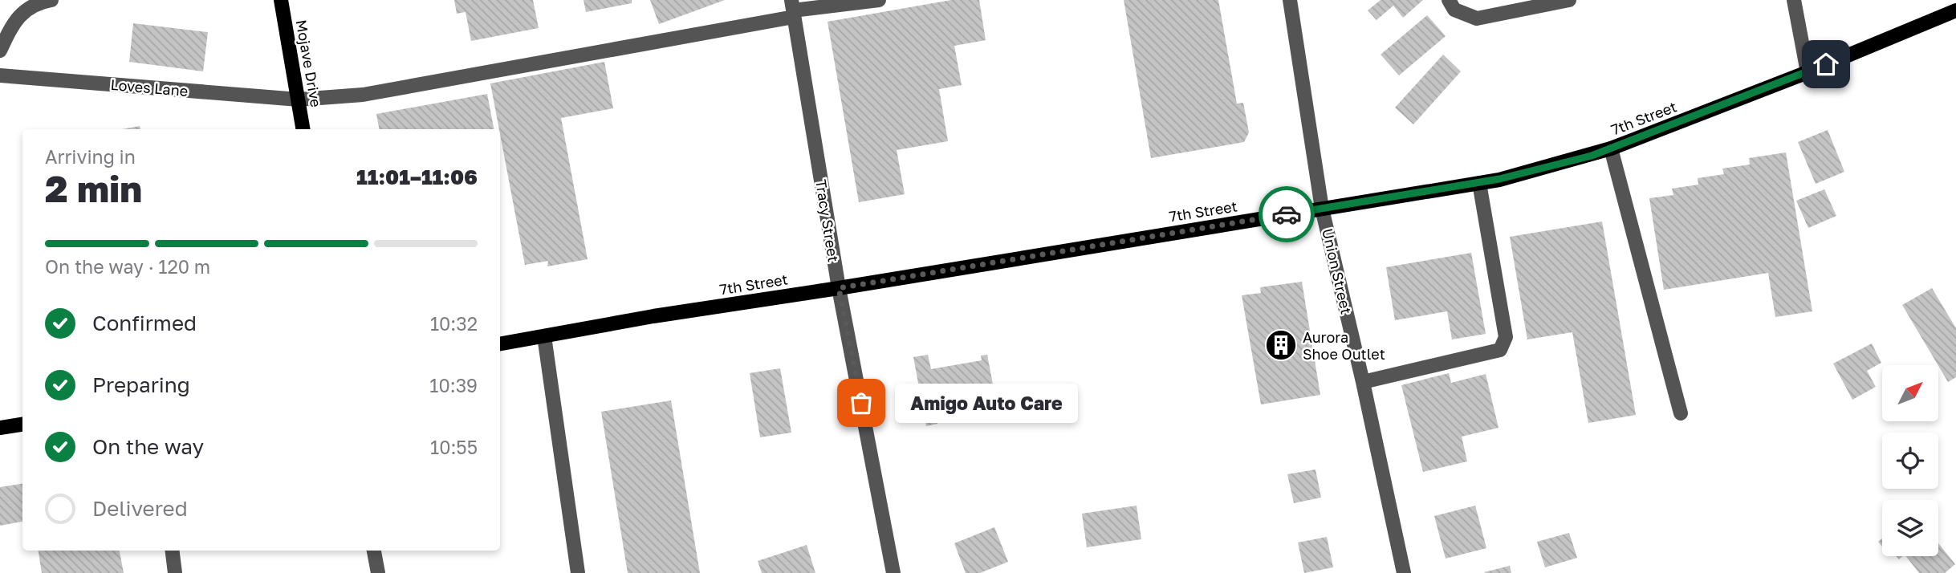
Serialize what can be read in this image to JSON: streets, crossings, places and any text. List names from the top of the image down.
{
  "streets": {
    "main road": ["Mojave Drive", "7th Street"],
    "street": ["Loves Lane", "Tracy Street", "Union Street"]
  },
  "crossings": [
    ["Mojave Drive", "Loves Lane"],
    ["Loves Lane", "Tracy Street"],
    ["7th Street", "Tracy Street"],
    ["7th Street", "Union Street"]
  ],
  "places": {
    "building": ["Aurora Shoe Outlet"],
    "other": ["Amigo Auto Care"]
  },
  "north": "top right",
  "page": {
    "heading": ["2 min", "Arriving in", "11:01–11:06"],
    "bar": "On the way · 120 m",
    "list": [
      ["Confirmed", "10:32"],
      ["Preparing", "10:39"],
      ["On the way", "10:55"],
      "Delivered"
    ],
    "bubble": "Amigo Auto Care"
  }
}
